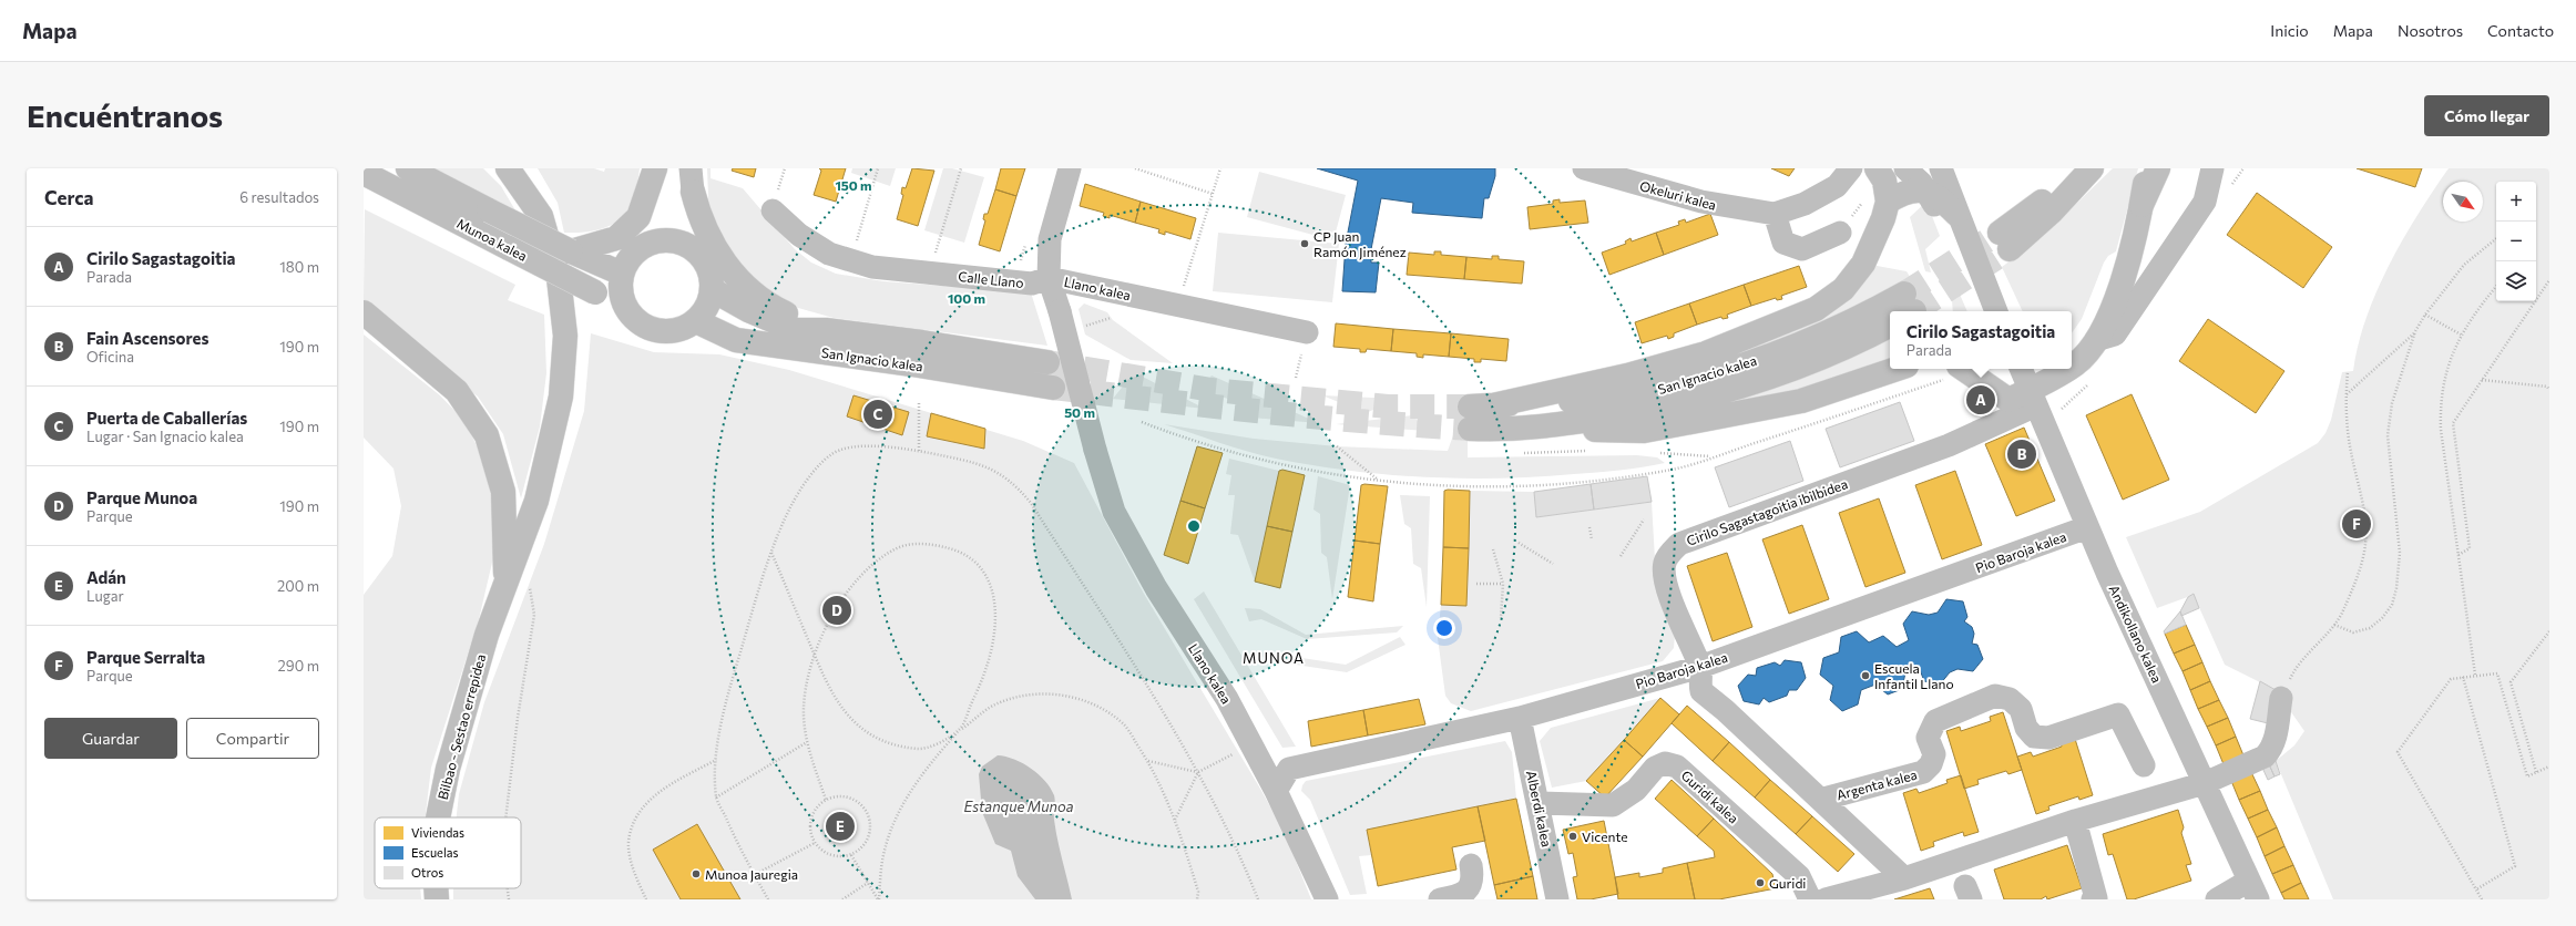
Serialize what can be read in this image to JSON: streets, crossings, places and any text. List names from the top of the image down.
{
  "streets": {
    "main road": ["Munoa kalea", "San Ignacio kalea", "Bilbao - Sestao errepidea"],
    "street": [
      "Okeluri kalea",
      "Calle Llano",
      "Llano kalea",
      "Cirilo Sagastagoitia ibilbidea",
      "Pio Baroja kalea",
      "Andikollano kalea",
      "Argenta kalea",
      "Guridi kalea",
      "Alberdi kalea"
    ]
  },
  "crossings": [
    ["Munoa kalea", "San Ignacio kalea"],
    ["Calle Llano", "Llano kalea"],
    ["Llano kalea", "Pio Baroja kalea"],
    ["Cirilo Sagastagoitia ibilbidea", "Pio Baroja kalea"],
    ["Cirilo Sagastagoitia ibilbidea", "Andikollano kalea"],
    ["Cirilo Sagastagoitia ibilbidea", "Argenta kalea"],
    ["Pio Baroja kalea", "Andikollano kalea"],
    ["Pio Baroja kalea", "Alberdi kalea"],
    ["Guridi kalea", "Alberdi kalea"]
  ],
  "districts": ["MUNOA"],
  "water": ["Estanque Munoa"],
  "places": [
    "CP Juan Ramón Jiménez",
    "Escuela Infantil Llano",
    "Vicente",
    "Munoa Jauregia",
    "Guridi"
  ],
  "legend": ["Viviendas", "Escuelas", "Otros"],
  "north": "bottom right",
  "page": {
    "header": "Mapa",
    "nav": [
      "Inicio",
      "Mapa",
      "Nosotros",
      "Contacto"
    ],
    "buttons": [
      "Cómo llegar",
      ["Guardar", "Compartir"]
    ],
    "title": "Encuéntranos",
    "heading": ["Cerca", "6 resultados"],
    "map_buttons": ["+", "−"],
    "list": [
      {
        "mark": "A",
        "name": "Cirilo Sagastagoitia",
        "note": "Parada",
        "value": "180 m"
      },
      {
        "mark": "B",
        "name": "Fain Ascensores",
        "note": "Oficina",
        "value": "190 m"
      },
      {
        "mark": "C",
        "name": "Puerta de Caballerías",
        "note": "Lugar · San Ignacio kalea",
        "value": "190 m"
      },
      {
        "mark": "D",
        "name": "Parque Munoa",
        "note": "Parque",
        "value": "190 m"
      },
      {
        "mark": "E",
        "name": "Adán",
        "note": "Lugar",
        "value": "200 m"
      },
      {
        "mark": "F",
        "name": "Parque Serralta",
        "note": "Parque",
        "value": "290 m"
      }
    ],
    "popup": ["Cirilo Sagastagoitia", "Parada"],
    "pins": [
      "A",
      "C",
      "B",
      "F",
      "D",
      "E"
    ]
  },
  "rings": ["150 m", "100 m", "50 m"]
}
